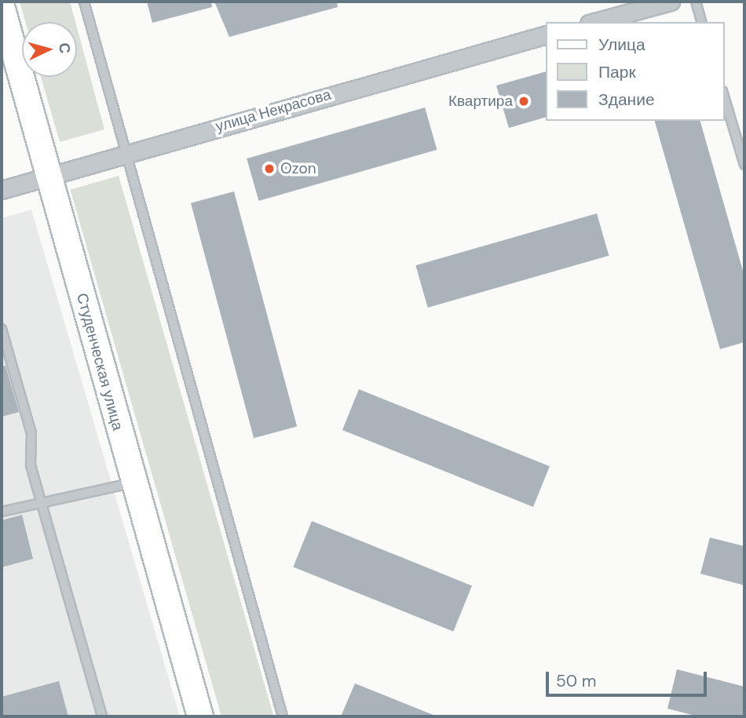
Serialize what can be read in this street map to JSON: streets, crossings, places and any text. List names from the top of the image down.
{
  "streets": {
    "main road": ["Студенческая улица"],
    "street": ["улица Некрасова"]
  },
  "crossings": [
    ["улица Некрасова", "Студенческая улица"]
  ],
  "places": ["Квартира", "Ozon"],
  "legend": ["Улица", "Парк", "Здание"],
  "scale_bar": "50 m",
  "north": "right"
}
